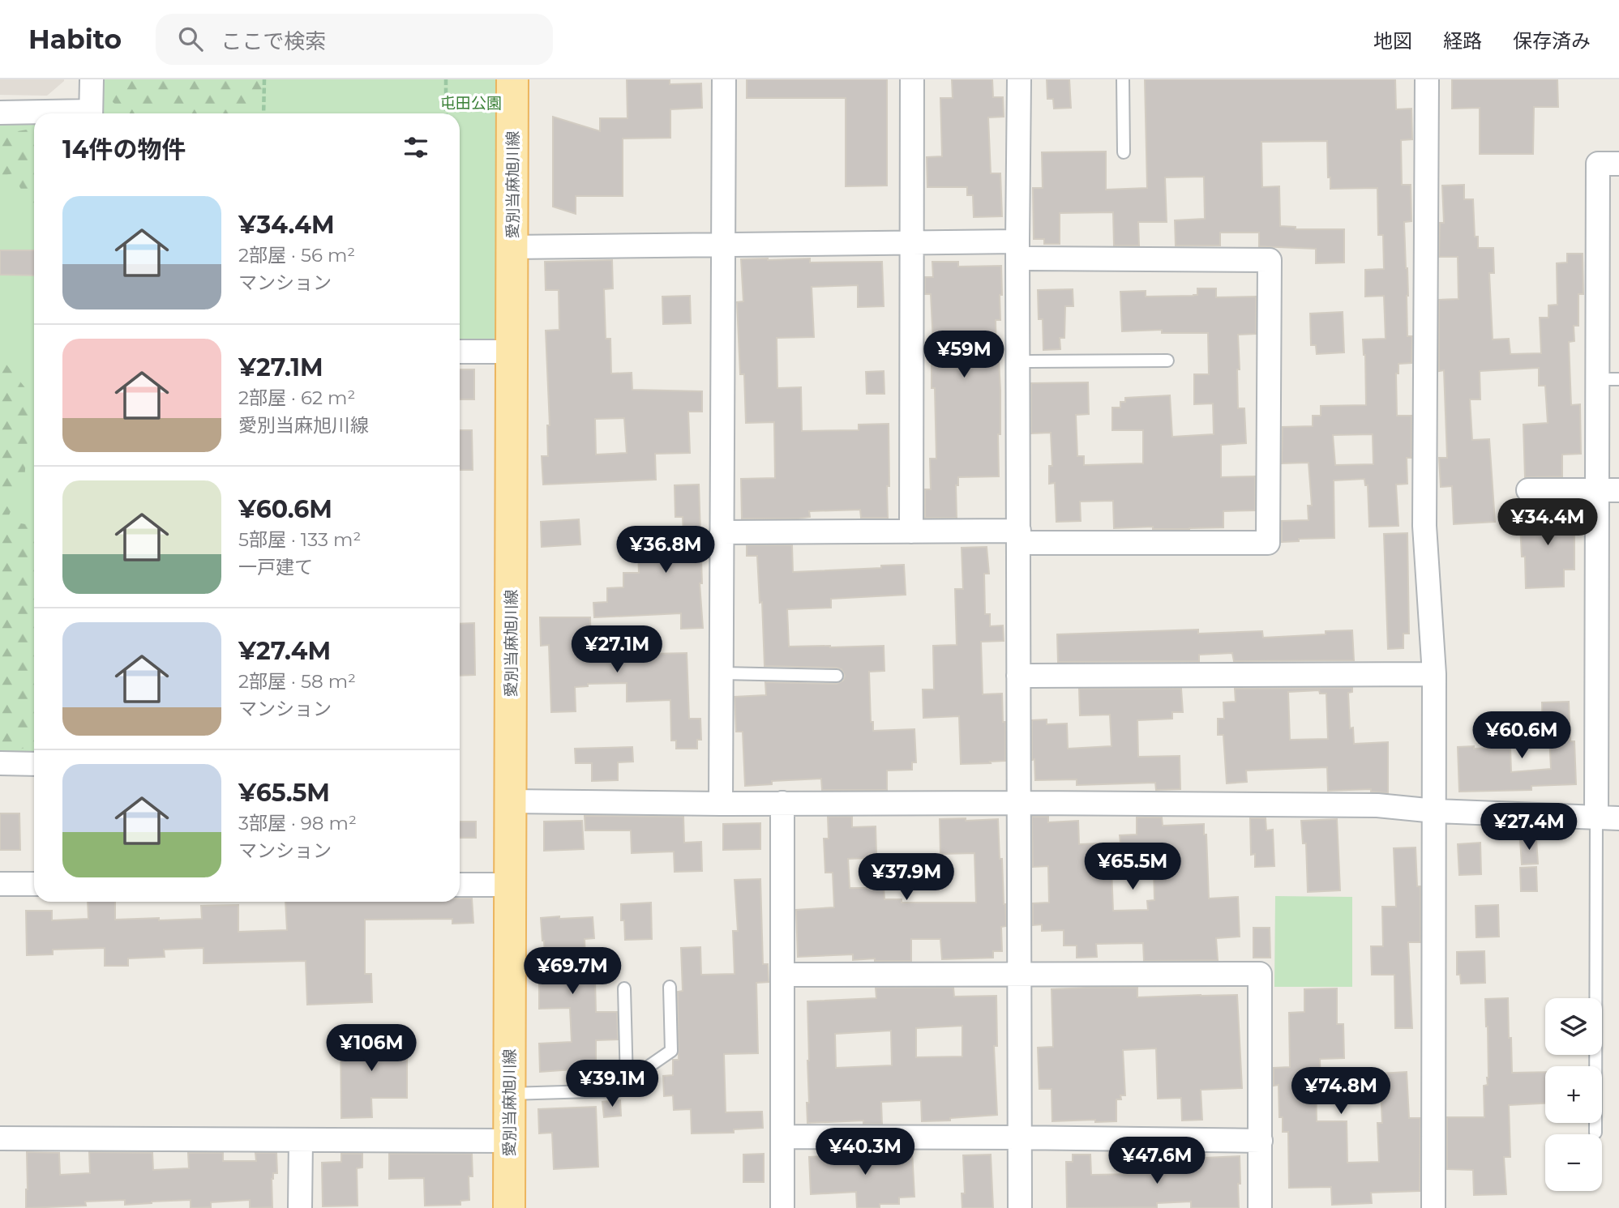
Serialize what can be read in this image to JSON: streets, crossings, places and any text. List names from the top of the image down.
{
  "streets": {
    "main road": ["愛別当麻旭川線"]
  },
  "parks": ["屯田公園"],
  "page": {
    "header": "Habito",
    "search": "ここで検索",
    "nav": ["地図", "経路", "保存済み"],
    "heading": "14件の物件",
    "list": [
      {
        "name": "¥34.4M",
        "note": "2部屋 · 56 m² · マンション"
      },
      {
        "name": "¥27.1M",
        "note": "2部屋 · 62 m² · 愛別当麻旭川線"
      },
      {
        "name": "¥60.6M",
        "note": "5部屋 · 133 m² · 一戸建て"
      },
      {
        "name": "¥27.4M",
        "note": "2部屋 · 58 m² · マンション"
      },
      {
        "name": "¥65.5M",
        "note": "3部屋 · 98 m² · マンション"
      }
    ],
    "price": [
      "¥59M",
      "¥34.4M",
      "¥36.8M",
      "¥27.1M",
      "¥60.6M",
      "¥27.4M",
      "¥65.5M",
      "¥37.9M",
      "¥69.7M",
      "¥106M",
      "¥39.1M",
      "¥74.8M",
      "¥40.3M",
      "¥47.6M"
    ],
    "map_buttons": ["+", "−"]
  }
}
